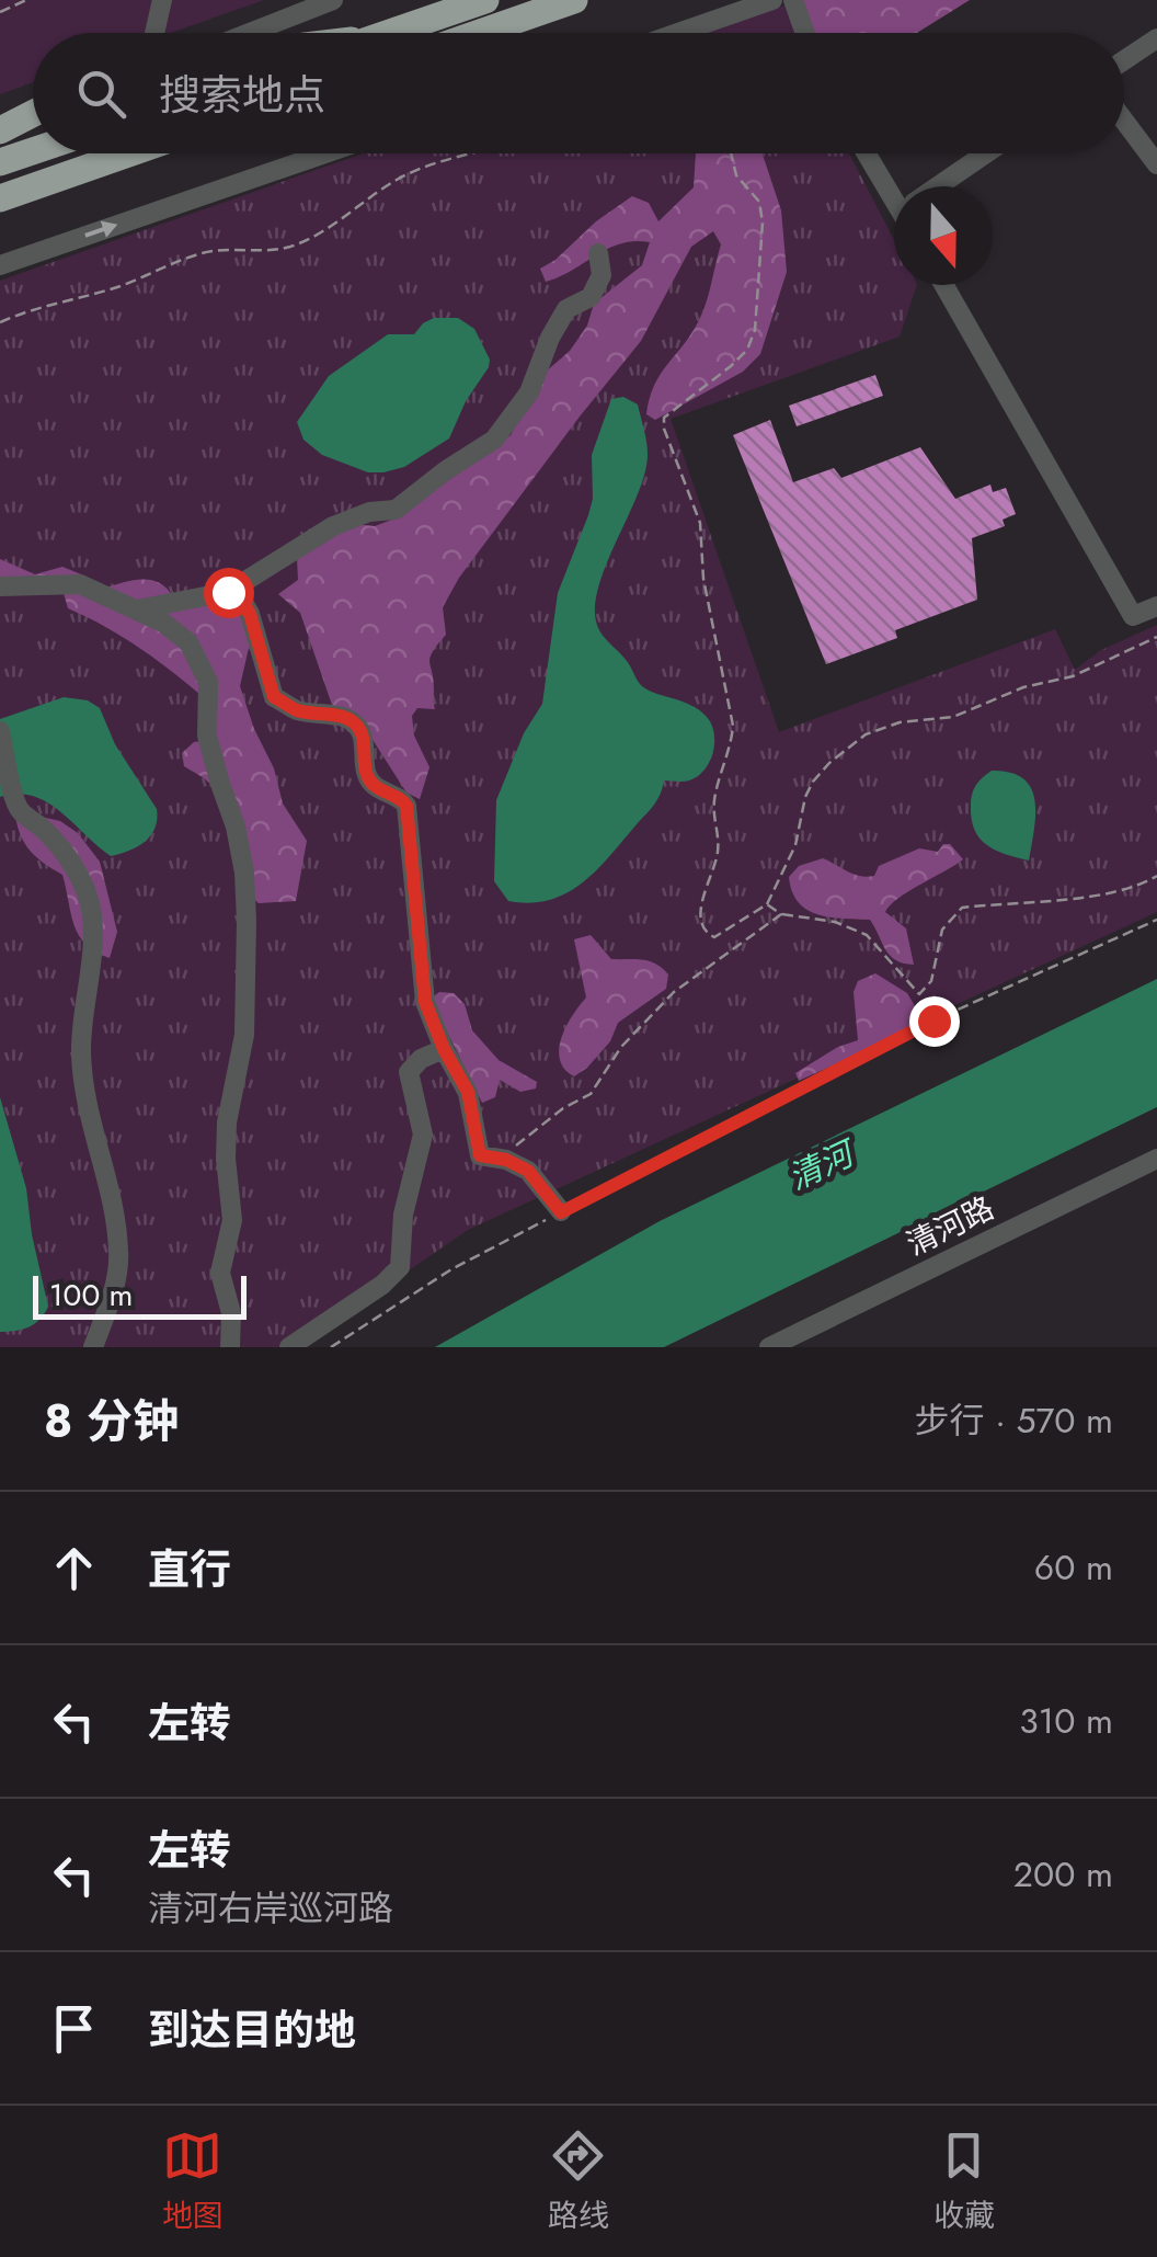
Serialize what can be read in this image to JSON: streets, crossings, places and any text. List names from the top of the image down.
{
  "streets": {
    "street": ["清河路"]
  },
  "water": ["清河"],
  "scale_bar": "100 m",
  "north": "bottom",
  "page": {
    "search": "搜索地点",
    "scale": "100 m",
    "heading": ["8 分钟", "步行 · 570 m"],
    "list": [
      ["直行", "60 m"],
      ["左转", "310 m"],
      ["左转", "清河右岸巡河路", "200 m"],
      "到达目的地"
    ],
    "nav": ["地图", "路线", "收藏"]
  }
}
